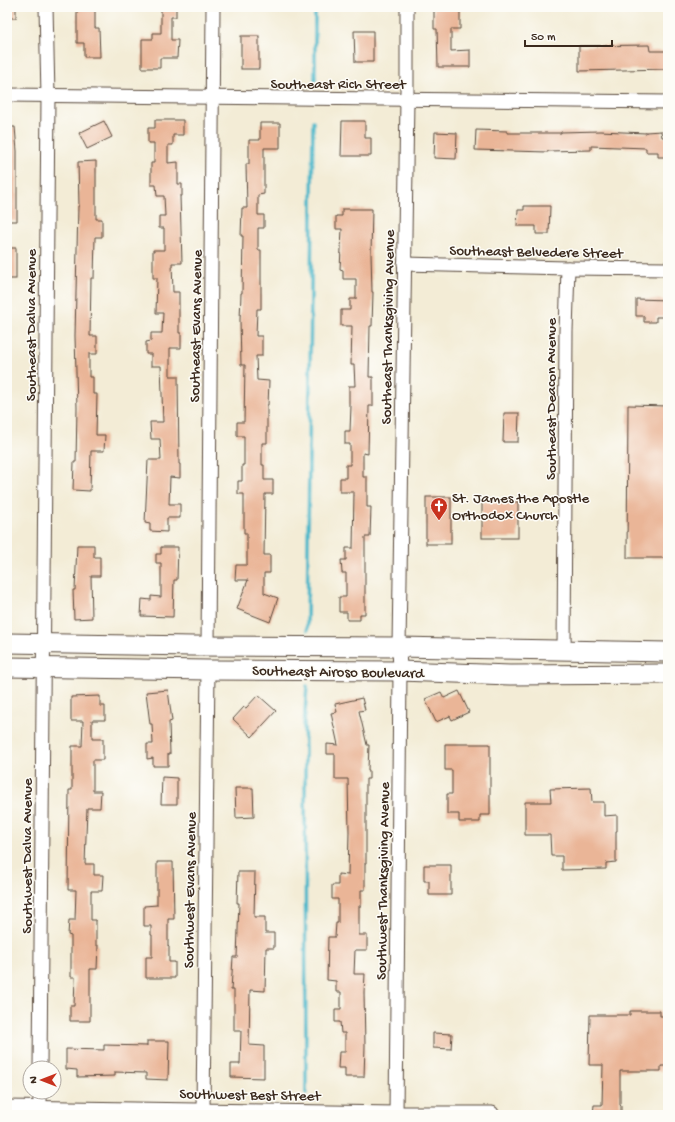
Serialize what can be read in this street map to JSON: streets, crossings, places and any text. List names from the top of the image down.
{
  "streets": {
    "main road": ["Southeast Airoso Boulevard"],
    "street": [
      "Southeast Rich Street",
      "Southeast Belvedere Street",
      "Southeast Dalva Avenue",
      "Southeast Evans Avenue",
      "Southeast Thanksgiving Avenue",
      "Southeast Deacon Avenue",
      "Southwest Dalva Avenue",
      "Southwest Thanksgiving Avenue",
      "Southwest Evans Avenue",
      "Southwest Best Street"
    ]
  },
  "crossings": [
    ["Southeast Rich Street", "Southeast Dalva Avenue"],
    ["Southeast Rich Street", "Southeast Evans Avenue"],
    ["Southeast Rich Street", "Southeast Thanksgiving Avenue"],
    ["Southeast Belvedere Street", "Southeast Thanksgiving Avenue"],
    ["Southeast Belvedere Street", "Southeast Deacon Avenue"],
    ["Southeast Dalva Avenue", "Southeast Airoso Boulevard"],
    ["Southeast Dalva Avenue", "Southwest Dalva Avenue"],
    ["Southeast Evans Avenue", "Southeast Airoso Boulevard"],
    ["Southeast Thanksgiving Avenue", "Southeast Airoso Boulevard"],
    ["Southeast Thanksgiving Avenue", "Southwest Thanksgiving Avenue"],
    ["Southeast Deacon Avenue", "Southeast Airoso Boulevard"],
    ["Southeast Airoso Boulevard", "Southwest Dalva Avenue"],
    ["Southeast Airoso Boulevard", "Southwest Thanksgiving Avenue"],
    ["Southeast Airoso Boulevard", "Southwest Evans Avenue"],
    ["Southwest Thanksgiving Avenue", "Southwest Best Street"],
    ["Southwest Evans Avenue", "Southwest Best Street"]
  ],
  "places": {
    "church": ["St. James the Apostle Orthodox Church"]
  },
  "scale_bar": "50 m",
  "north": "left"
}
